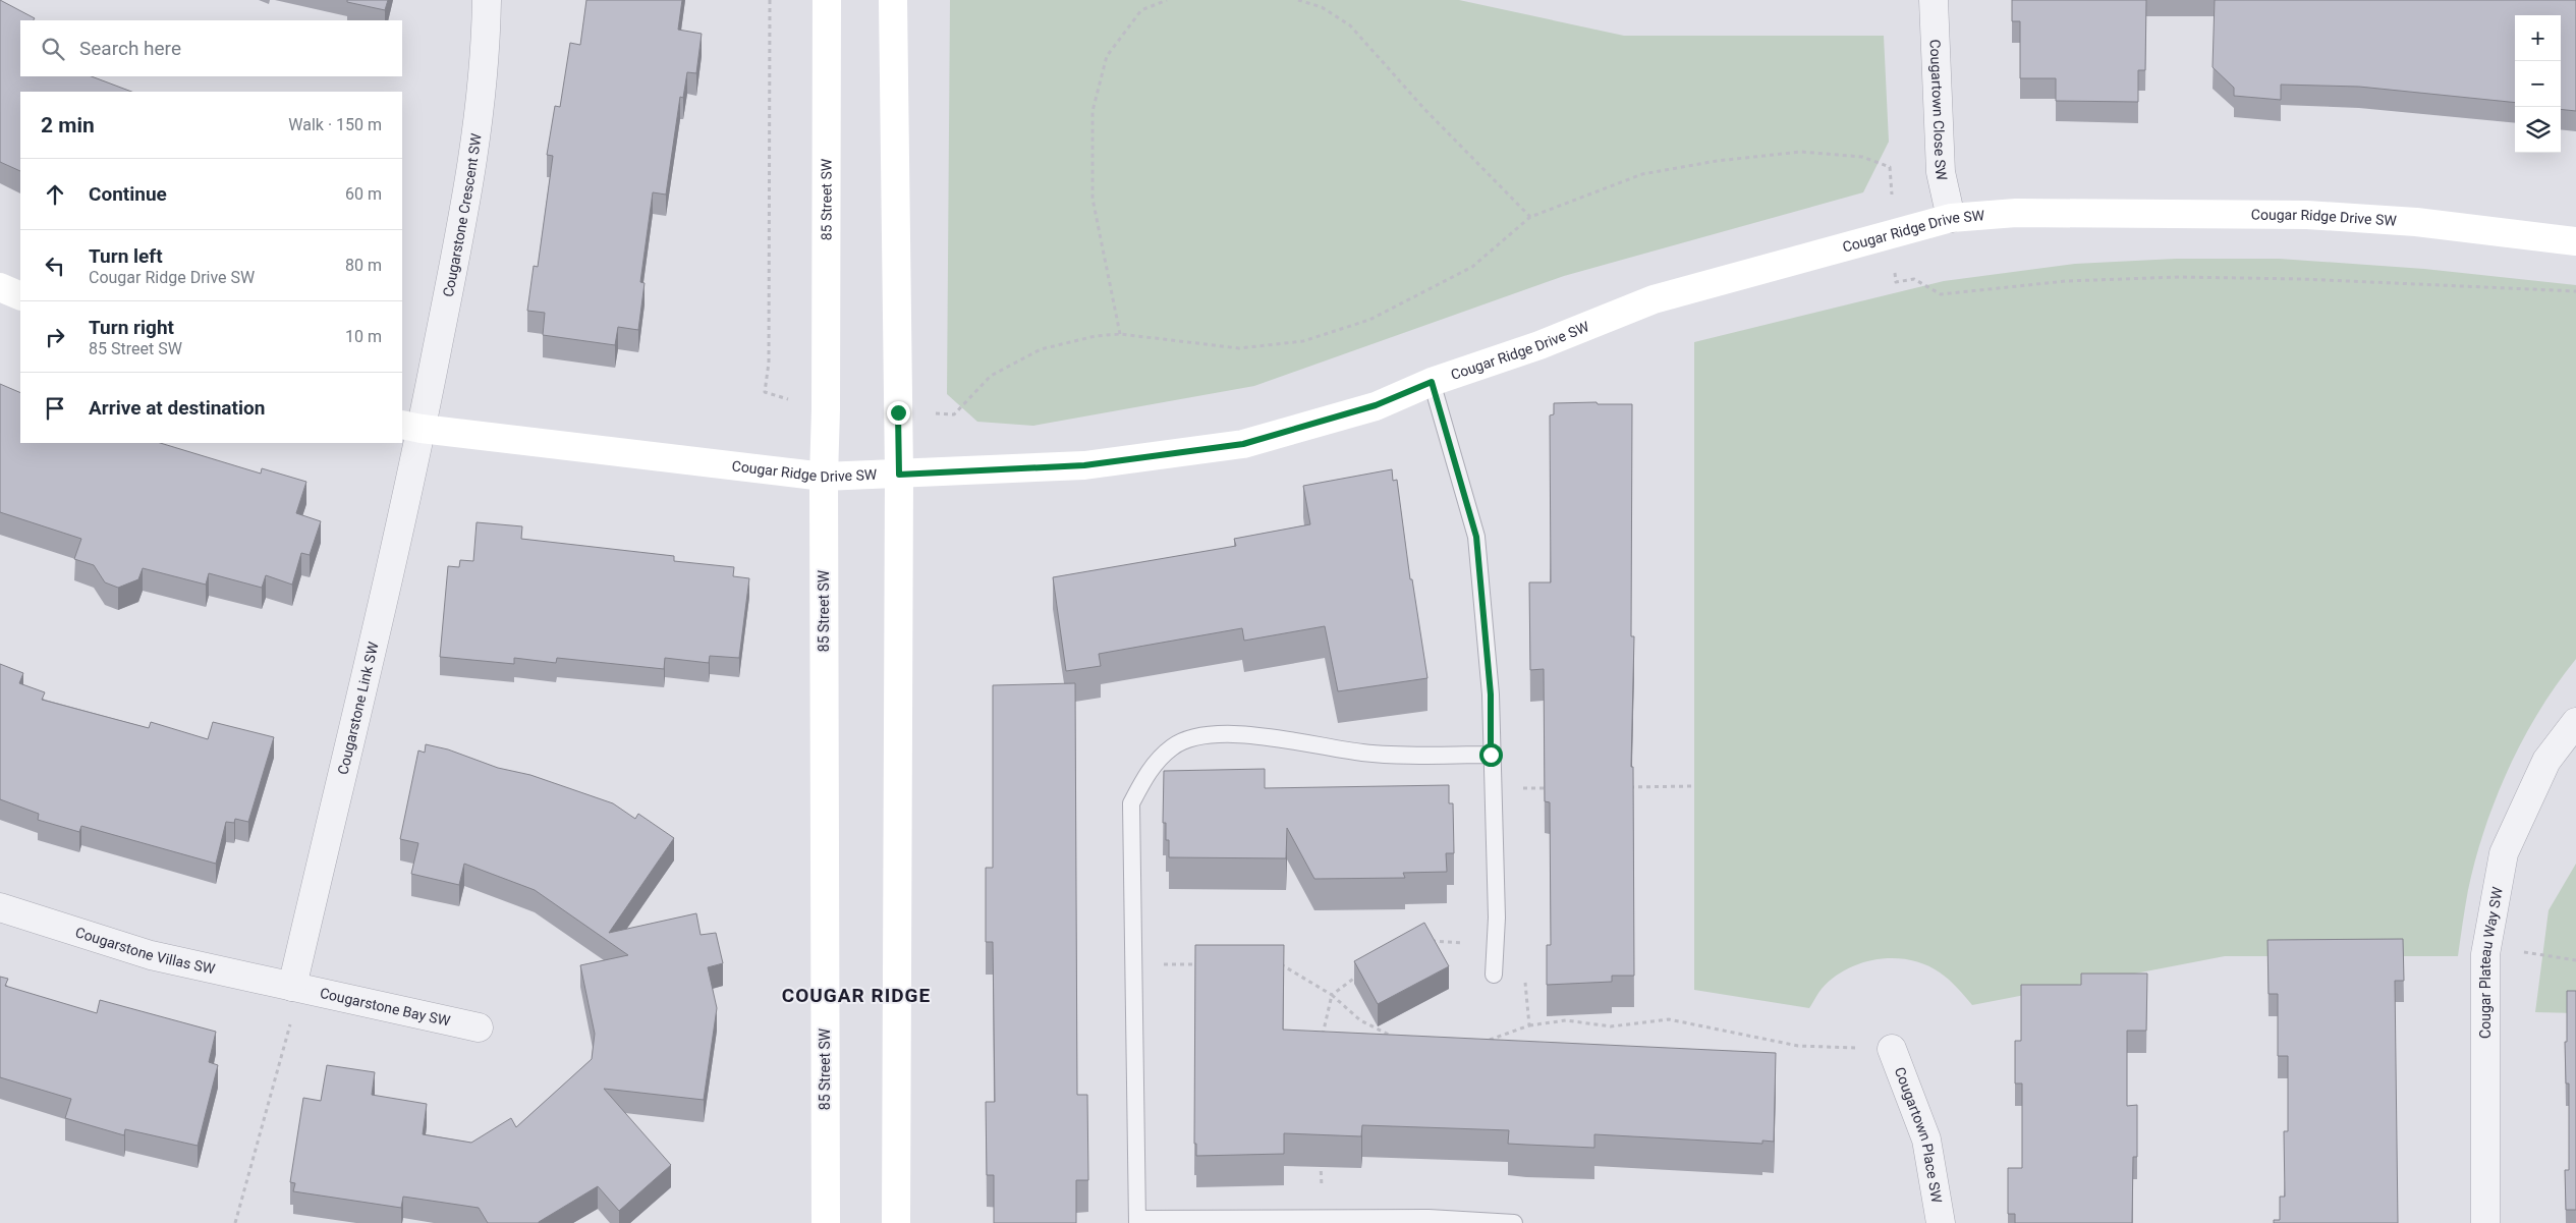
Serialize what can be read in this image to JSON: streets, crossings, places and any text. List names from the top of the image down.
{
  "streets": {
    "street": [
      "Cougartown Close SW",
      "85 Street SW",
      "Cougarstone Crescent SW",
      "Cougar Ridge Drive SW",
      "Cougarstone Link SW",
      "Cougarstone Villas SW",
      "Cougar Plateau Way SW",
      "Cougarstone Bay SW",
      "Cougartown Place SW"
    ]
  },
  "crossings": [
    ["Cougartown Close SW", "Cougar Ridge Drive SW"],
    ["85 Street SW", "Cougar Ridge Drive SW"],
    ["Cougarstone Crescent SW", "Cougar Ridge Drive SW"],
    ["Cougarstone Crescent SW", "Cougarstone Link SW"],
    ["Cougar Ridge Drive SW", "Cougarstone Link SW"],
    ["Cougarstone Link SW", "Cougarstone Villas SW"],
    ["Cougarstone Link SW", "Cougarstone Bay SW"],
    ["Cougarstone Villas SW", "Cougarstone Bay SW"]
  ],
  "districts": ["COUGAR RIDGE"],
  "page": {
    "map_buttons": ["+", "−"],
    "search": "Search here",
    "heading": ["2 min", "Walk · 150 m"],
    "list": [
      ["Continue", "60 m"],
      ["Turn left", "Cougar Ridge Drive SW", "80 m"],
      ["Turn right", "85 Street SW", "10 m"],
      "Arrive at destination"
    ]
  }
}
